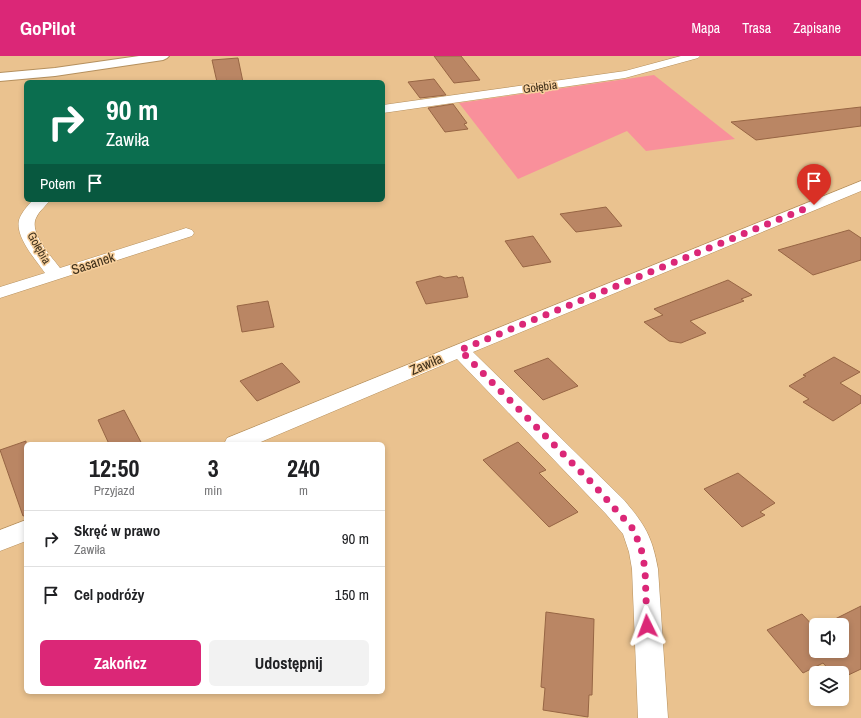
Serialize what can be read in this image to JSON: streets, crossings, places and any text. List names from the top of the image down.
{
  "streets": {
    "street": ["Gołębia", "Sasanek", "Zawiła"]
  },
  "crossings": [
    ["Gołębia", "Sasanek"]
  ],
  "page": {
    "header": "GoPilot",
    "nav": ["Mapa", "Trasa", "Zapisane"],
    "turn": ["90 m", "Zawiła"],
    "then": "Potem",
    "eta": [
      "12:50",
      "Przyjazd",
      "3",
      "min",
      "240",
      "m"
    ],
    "list": [
      {
        "name": "Skręć w prawo",
        "note": "Zawiła",
        "value": "90 m"
      },
      {
        "name": "Cel podróży",
        "value": "150 m"
      }
    ],
    "buttons": ["Zakończ", "Udostępnij"]
  }
}
